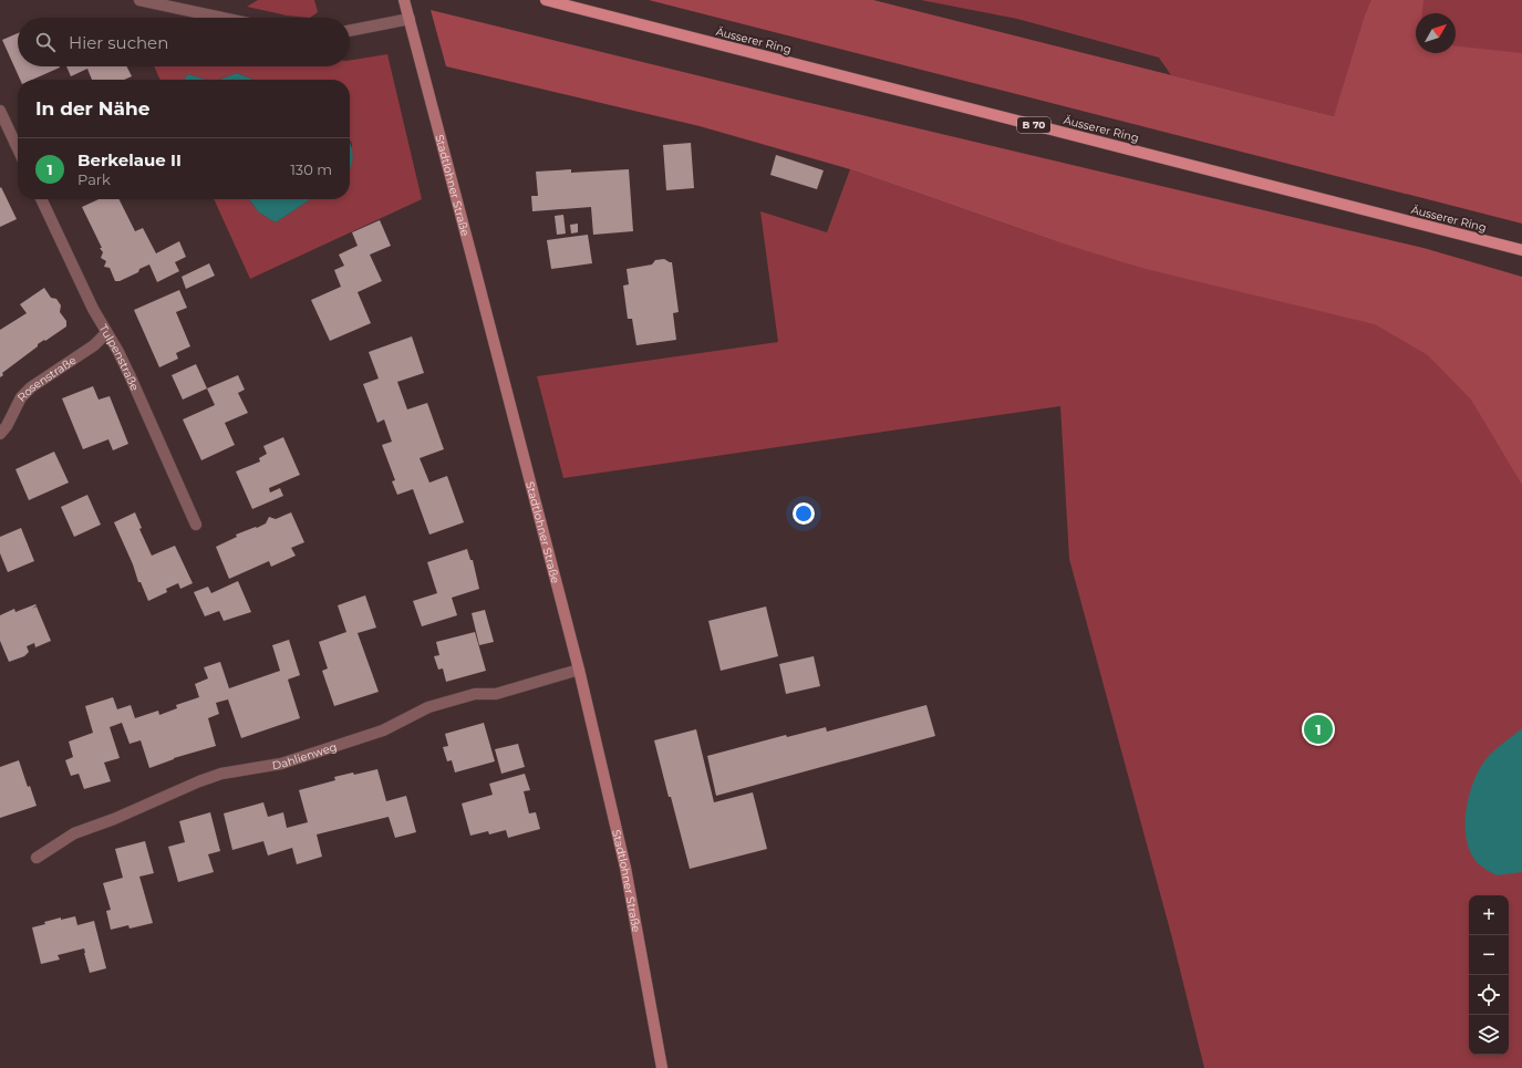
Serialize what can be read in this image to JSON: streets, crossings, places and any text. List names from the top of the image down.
{
  "streets": {
    "main road": ["Äusserer Ring", "B 70"],
    "street": [
      "Stadtlohner Straße",
      "Tulpenstraße",
      "Rosenstraße",
      "Dahlienweg"
    ]
  },
  "crossings": [
    ["Stadtlohner Straße", "Dahlienweg"],
    ["Tulpenstraße", "Rosenstraße"]
  ],
  "north": "top right",
  "page": {
    "search": "Hier suchen",
    "heading": "In der Nähe",
    "list": [
      {
        "mark": "1",
        "name": "Berkelaue II",
        "note": "Park",
        "value": "130 m"
      }
    ],
    "pins": "1",
    "map_buttons": ["+", "−"]
  }
}
